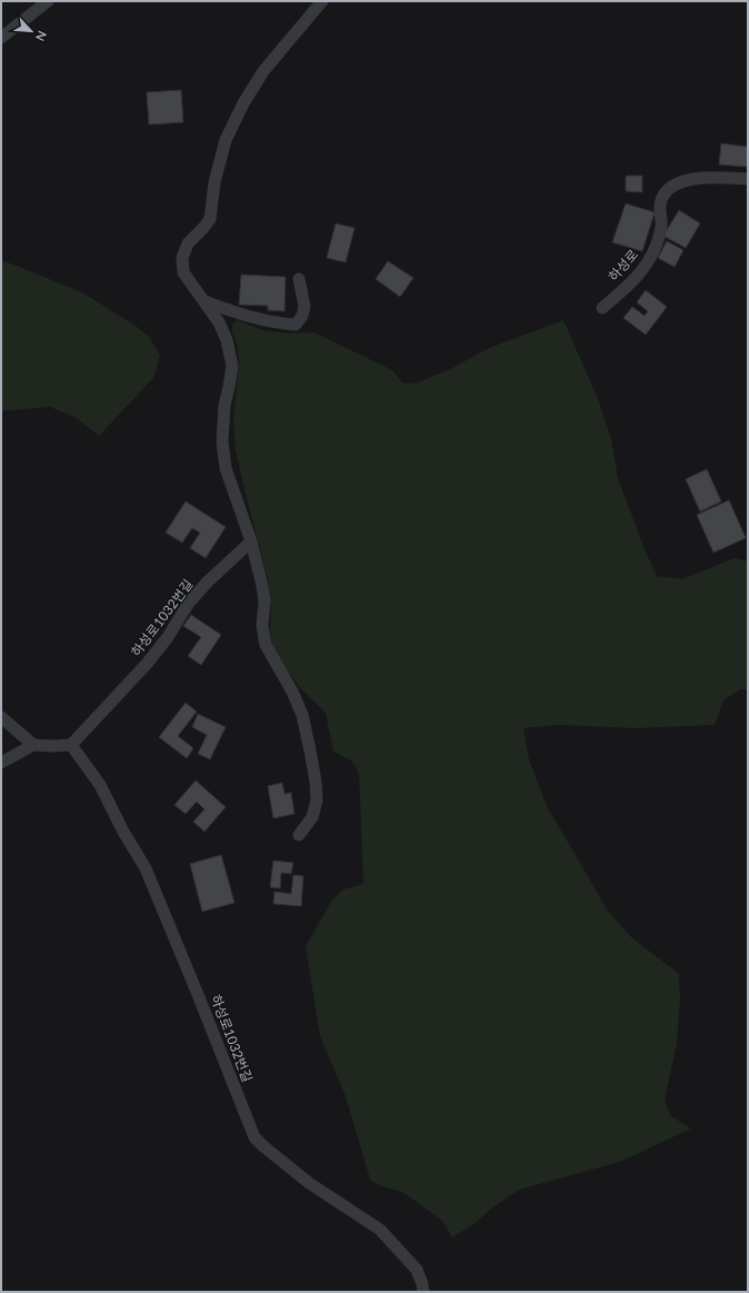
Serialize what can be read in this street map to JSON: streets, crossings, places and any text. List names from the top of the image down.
{
  "streets": {
    "lane": ["하성로", "하성로1032번길"]
  },
  "north": "bottom right"
}
